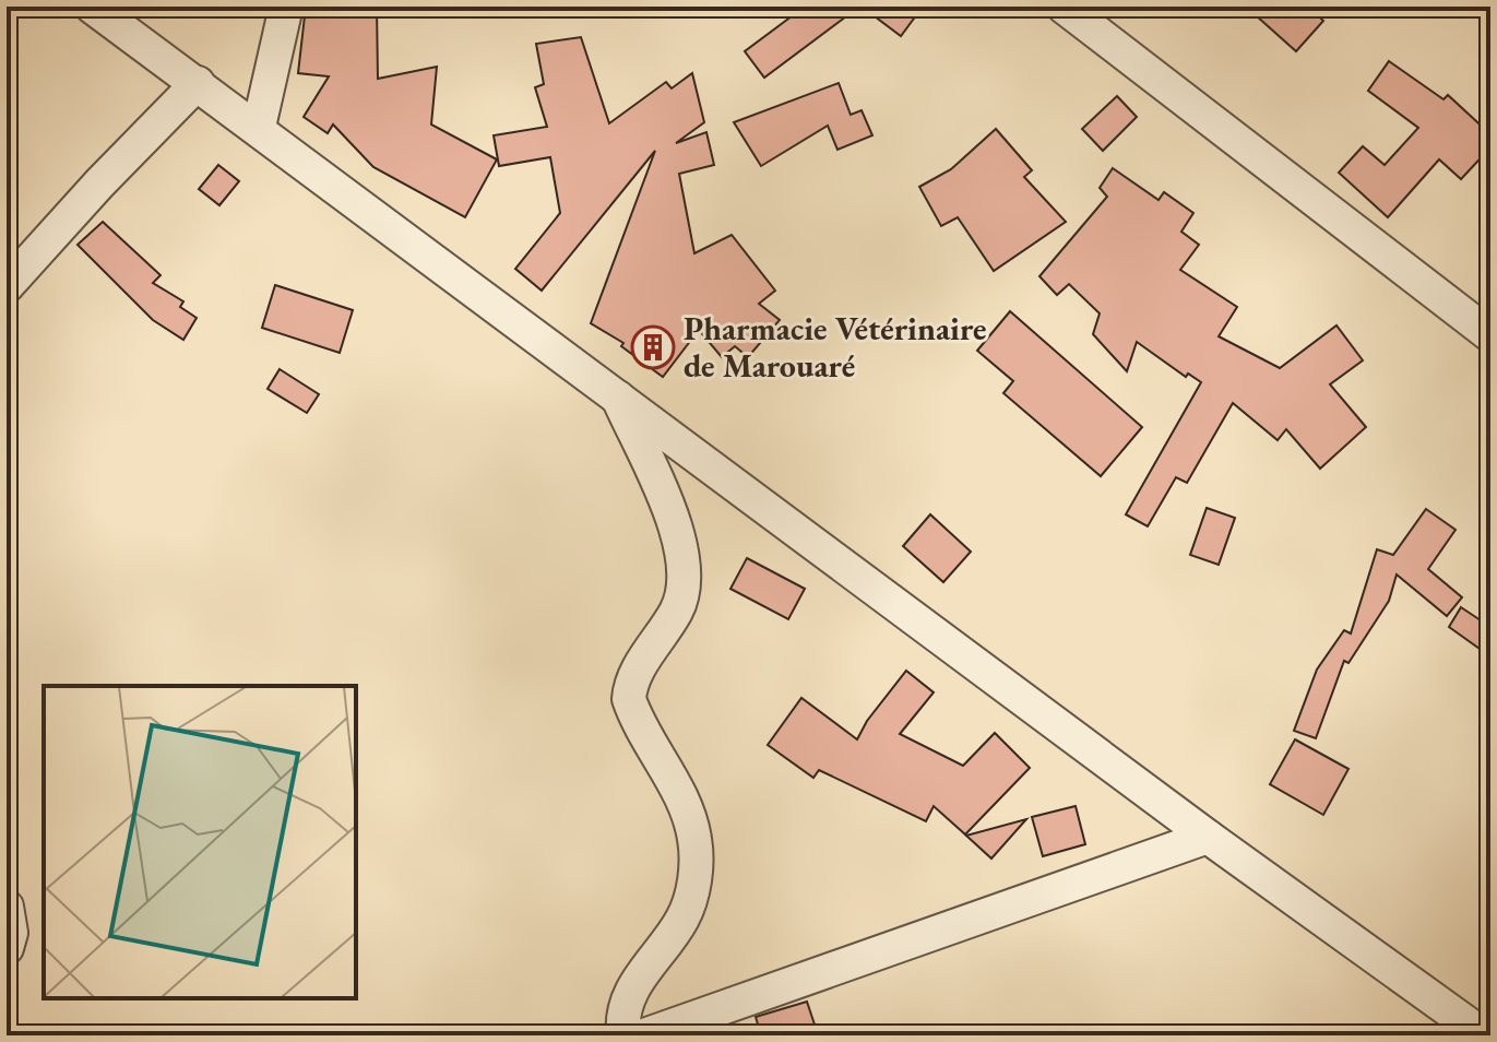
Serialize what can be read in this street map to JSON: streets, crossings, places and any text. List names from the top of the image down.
{
  "places": {
    "building": ["Pharmacie Vétérinaire de Marouaré"]
  }
}
